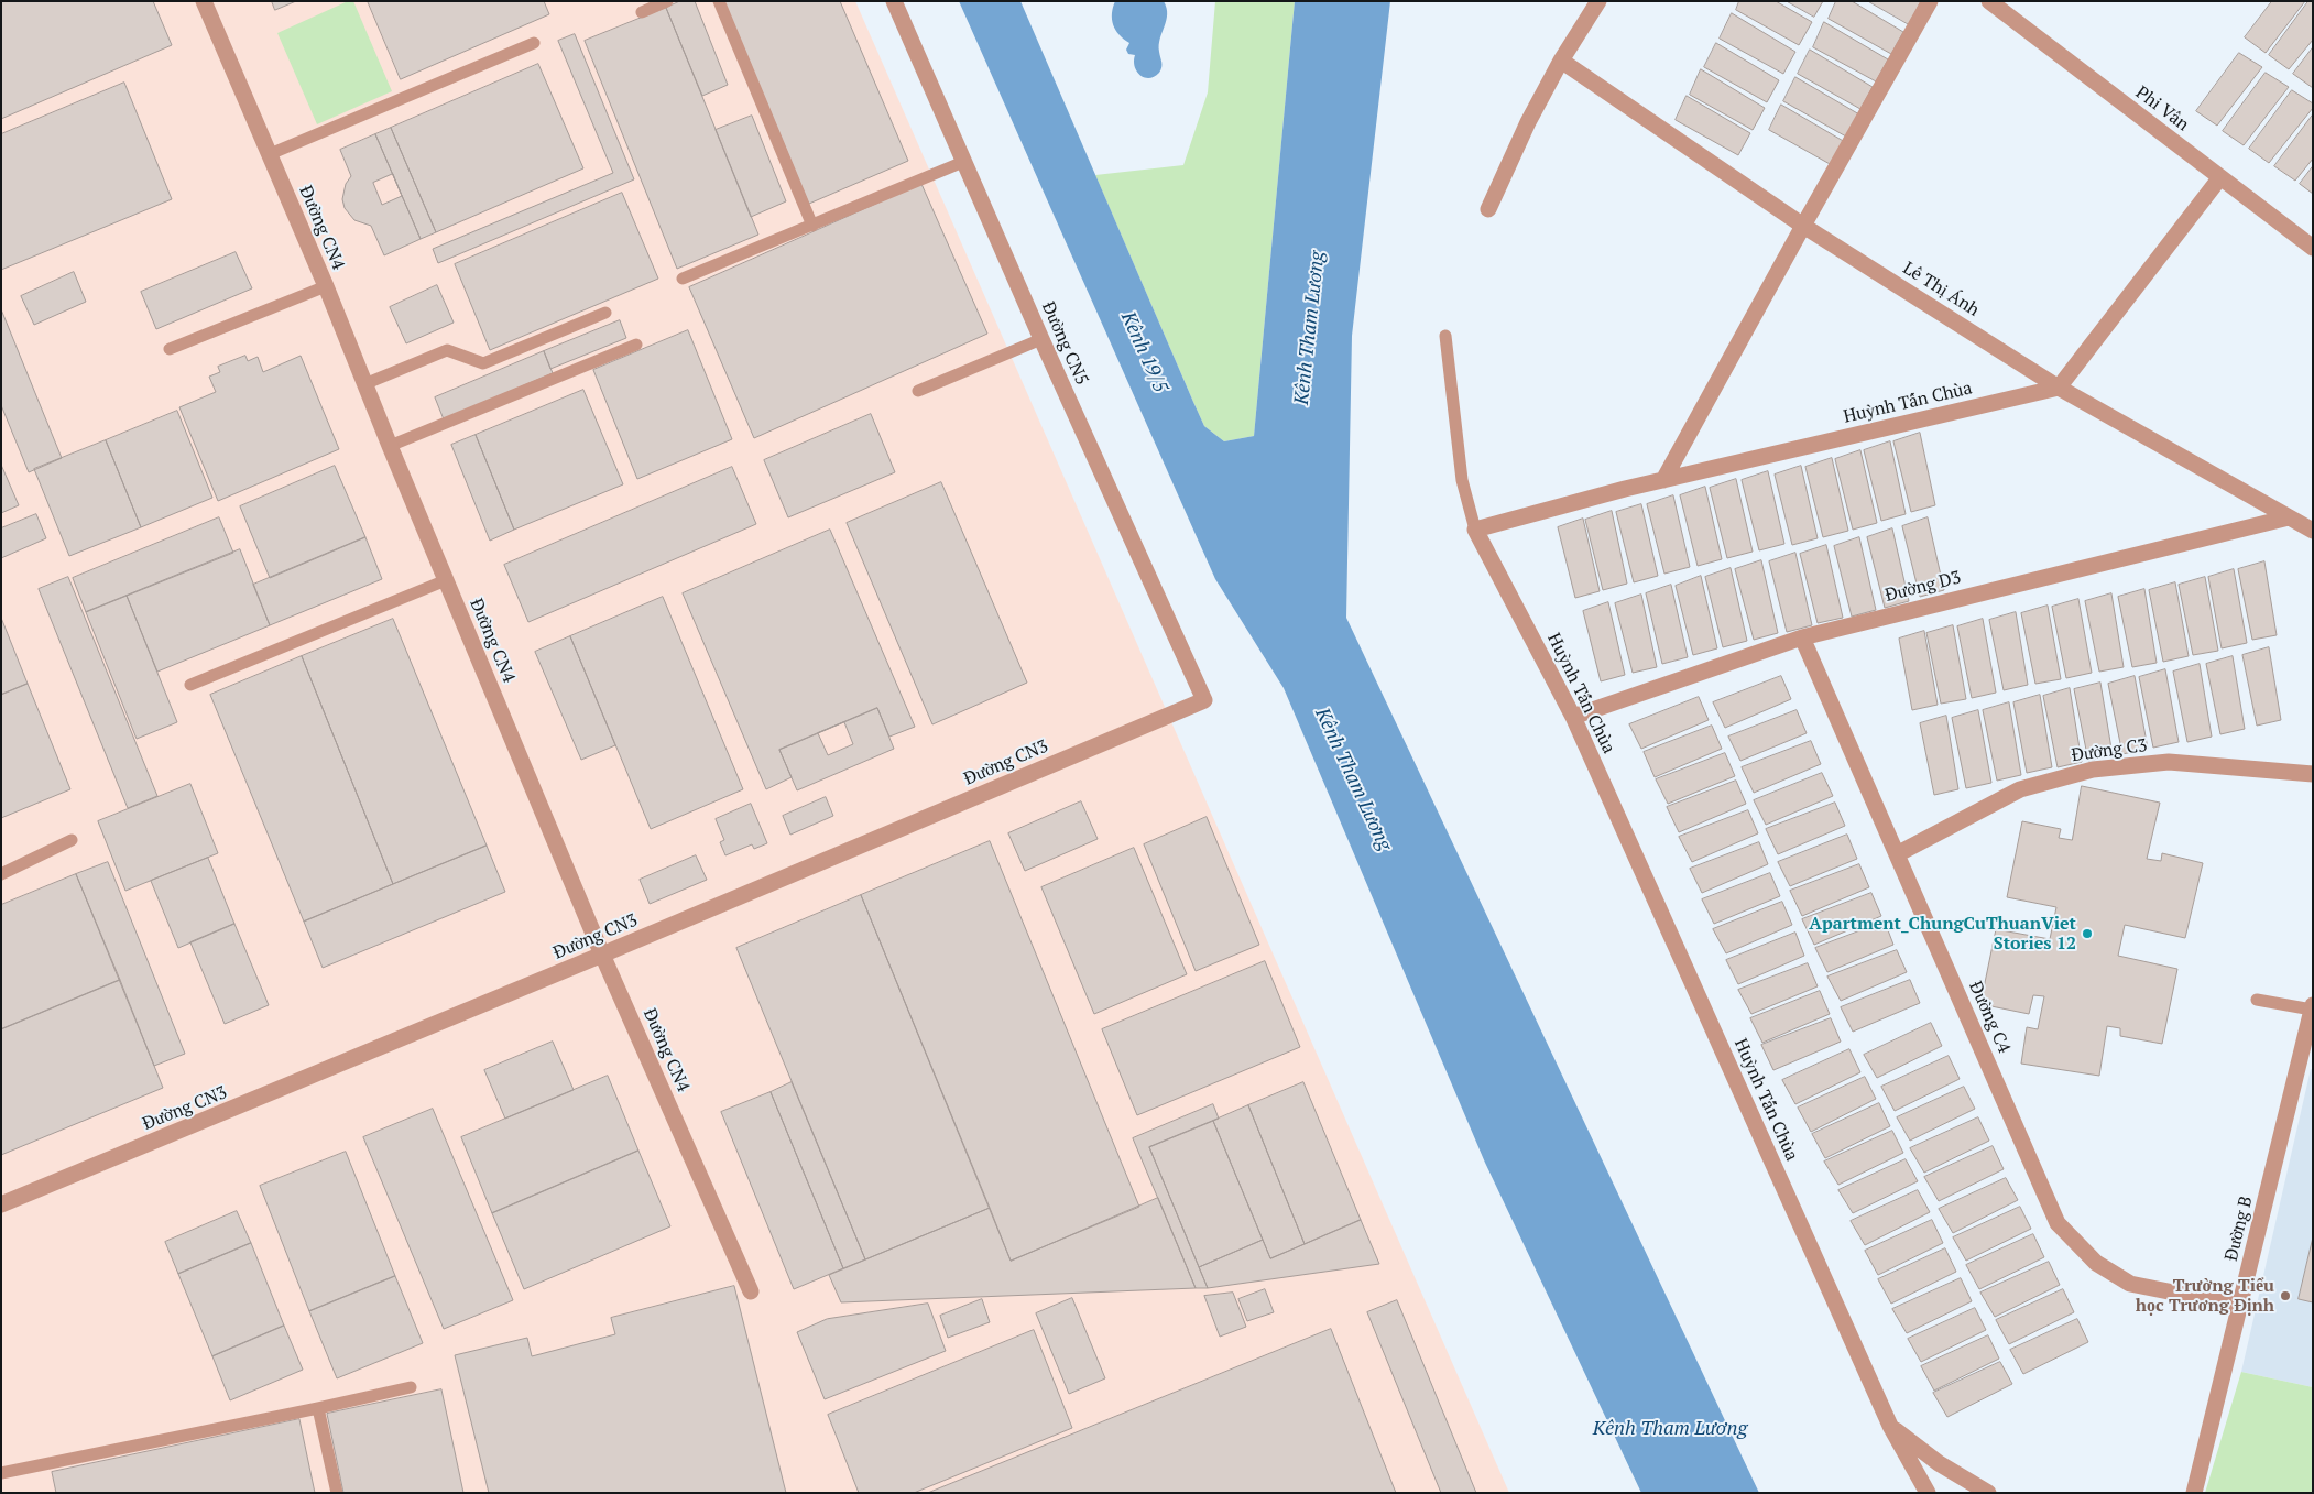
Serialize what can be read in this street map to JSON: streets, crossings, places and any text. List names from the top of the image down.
{
  "streets": {
    "street": [
      "Phi Vân",
      "Đường CN4",
      "Lê Thị Ánh",
      "Đường CN5",
      "Huỳnh Tấn Chùa",
      "Đường D3",
      "Đường C3",
      "Đường CN3",
      "Đường C4",
      "Đường B"
    ]
  },
  "crossings": [
    ["Đường CN4", "Đường CN3"],
    ["Lê Thị Ánh", "Huỳnh Tấn Chùa"],
    ["Lê Thị Ánh", "Đường D3"],
    ["Đường CN5", "Đường CN3"],
    ["Huỳnh Tấn Chùa", "Đường D3"],
    ["Đường D3", "Đường C4"],
    ["Đường C3", "Đường C4"],
    ["Đường C4", "Đường B"]
  ],
  "water": ["Kênh Tham Lương", "Kênh 19/5"],
  "places": ["Apartment_ChungCuThuanViet Stories 12", "Trường Tiểu học Trương Định"]
}
